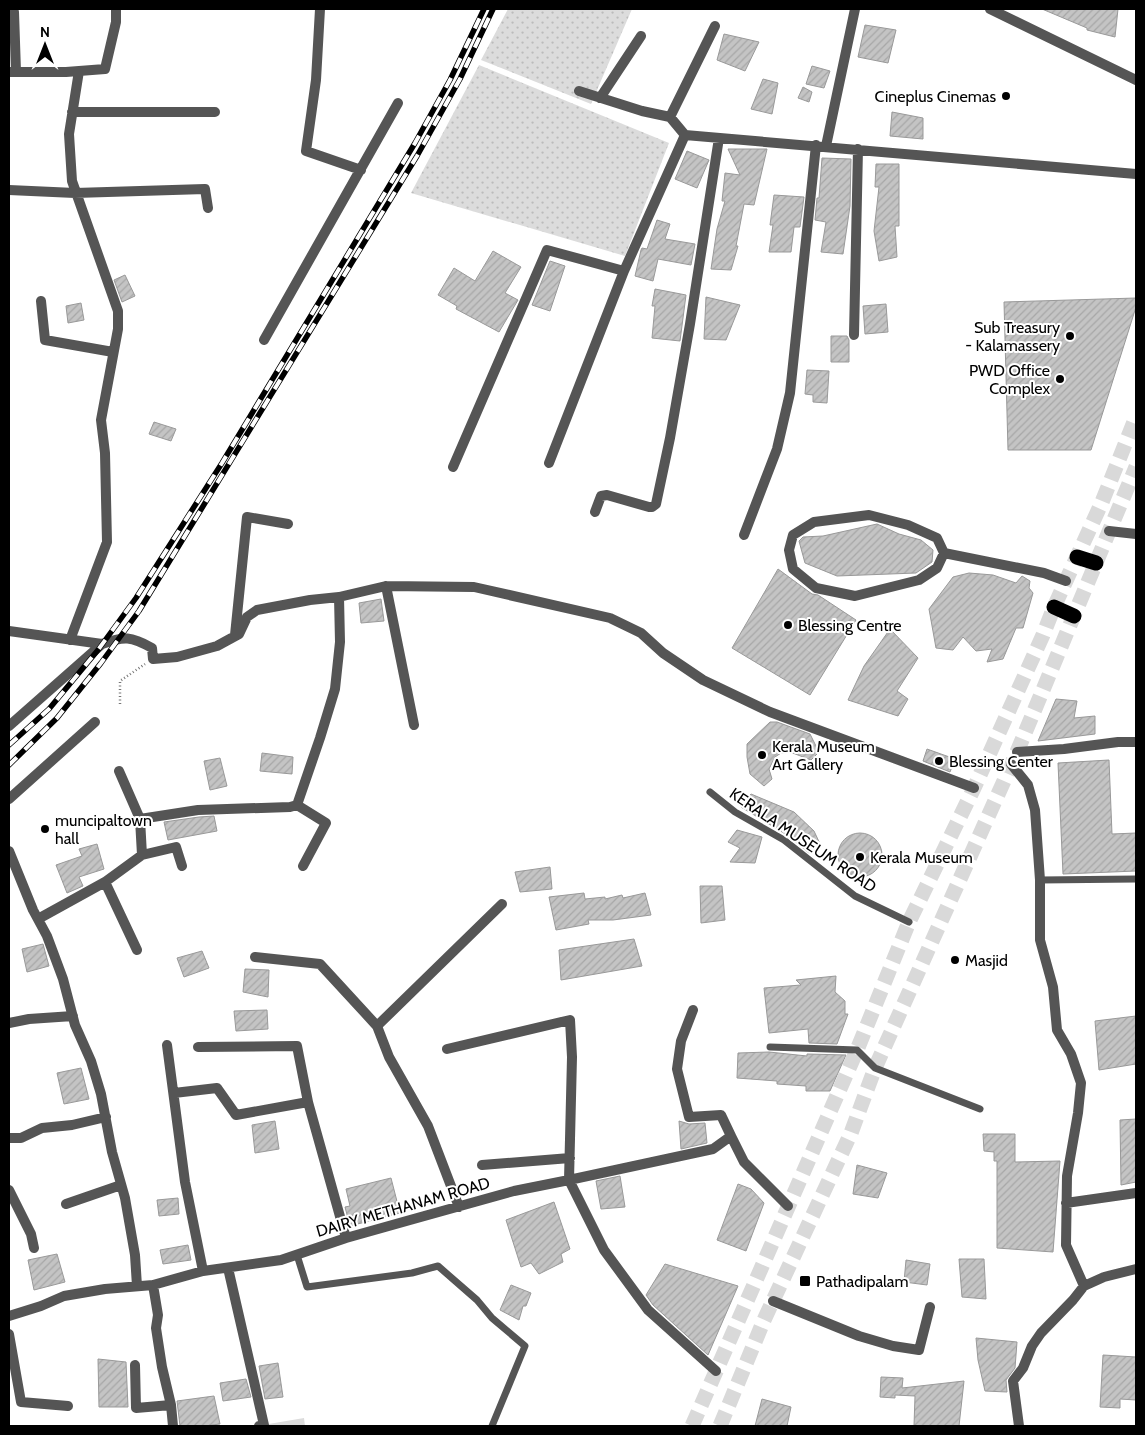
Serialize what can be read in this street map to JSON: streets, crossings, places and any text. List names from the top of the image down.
{
  "streets": {
    "street": ["DAIRY METHANAM ROAD"],
    "lane": ["KERALA MUSEUM ROAD"]
  },
  "places": {
    "other": [
      "Cineplus Cinemas",
      "Sub Treasury - Kalamassery",
      "PWD Office Complex",
      "Blessing Centre",
      "Kerala Museum Art Gallery",
      "Blessing Center",
      "muncipaltown hall",
      "Kerala Museum",
      "Masjid"
    ],
    "transit": ["Pathadipalam"]
  },
  "north": "top"
}
